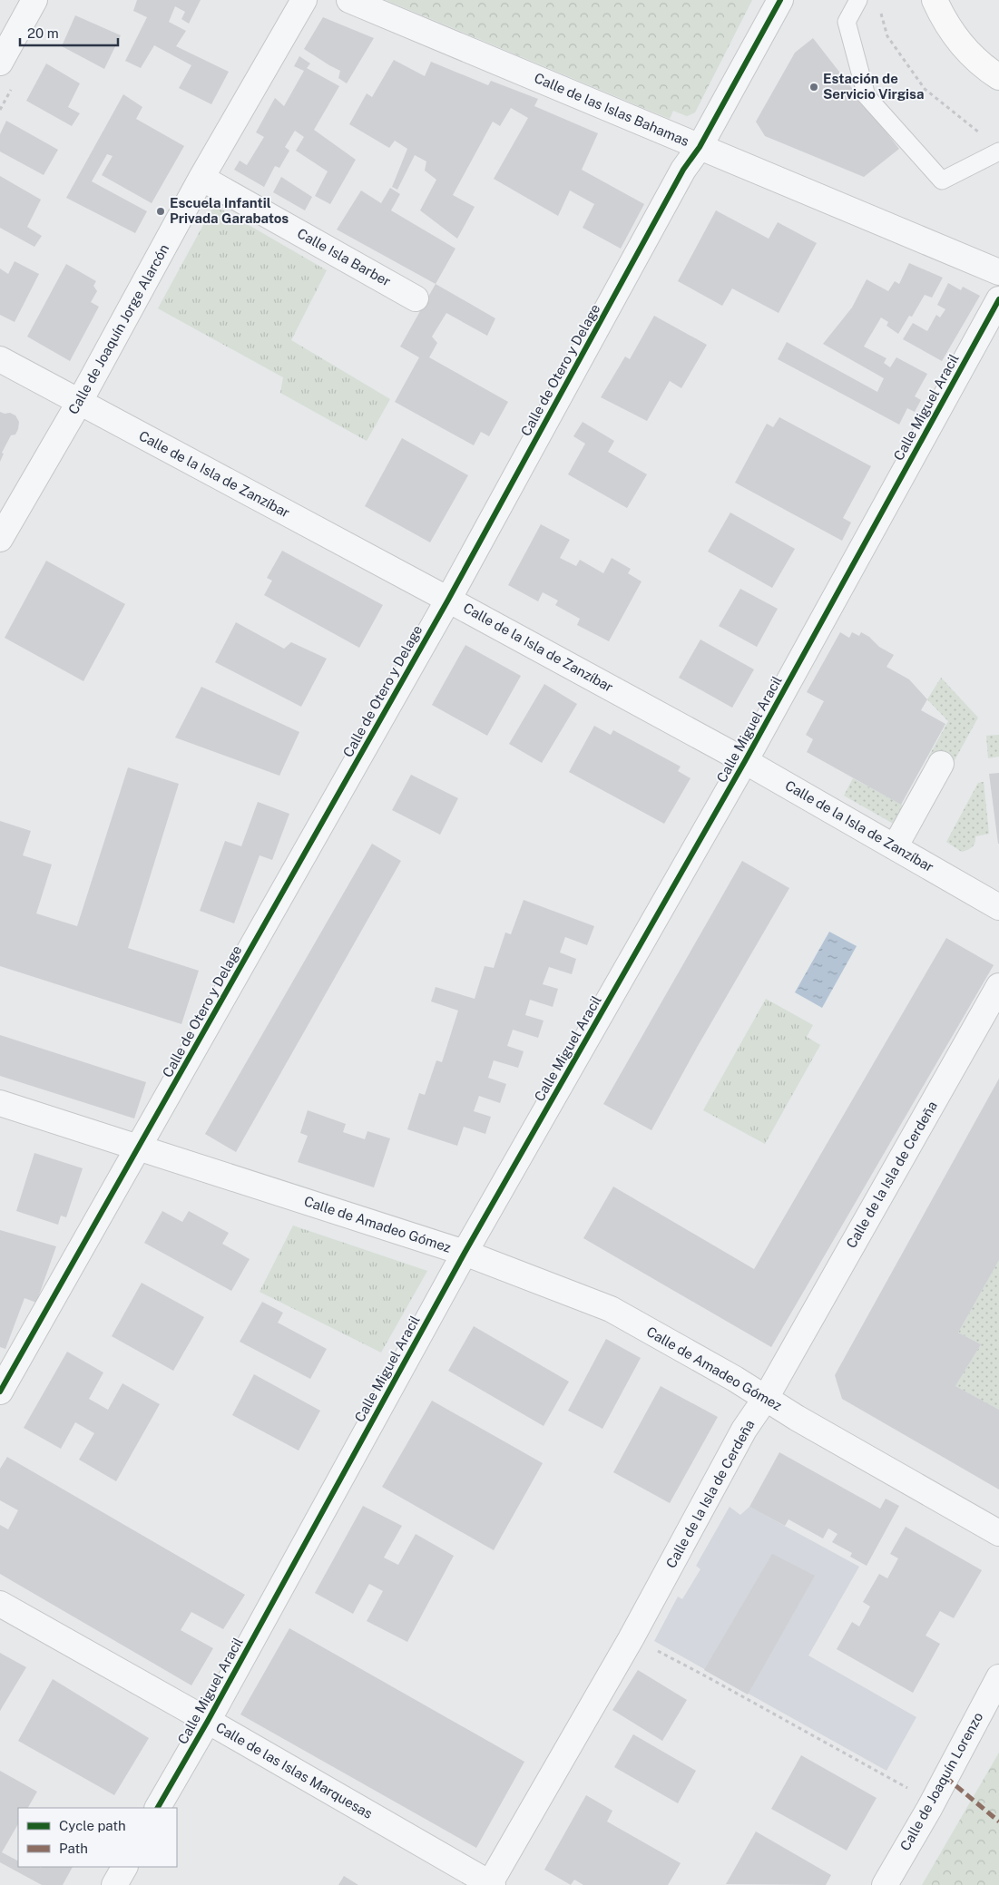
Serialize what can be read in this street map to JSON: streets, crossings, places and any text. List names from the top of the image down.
{
  "streets": {
    "street": [
      "Calle de las Islas Bahamas",
      "Calle Isla Barber",
      "Calle de Joaquín Jorge Alarcón",
      "Calle de Otero y Delage",
      "Calle Miguel Aracil",
      "Calle de la Isla de Zanzíbar",
      "Calle de la Isla de Cerdeña",
      "Calle de Amadeo Gómez",
      "Calle de las Islas Marquesas",
      "Calle de Joaquín Lorenzo"
    ]
  },
  "crossings": [
    ["Calle de las Islas Bahamas", "Calle de Otero y Delage"],
    ["Calle Isla Barber", "Calle de Joaquín Jorge Alarcón"],
    ["Calle de Joaquín Jorge Alarcón", "Calle de la Isla de Zanzíbar"],
    ["Calle de Otero y Delage", "Calle de la Isla de Zanzíbar"],
    ["Calle de Otero y Delage", "Calle de Amadeo Gómez"],
    ["Calle Miguel Aracil", "Calle de la Isla de Zanzíbar"],
    ["Calle Miguel Aracil", "Calle de Amadeo Gómez"],
    ["Calle Miguel Aracil", "Calle de las Islas Marquesas"],
    ["Calle de la Isla de Cerdeña", "Calle de Amadeo Gómez"],
    ["Calle de la Isla de Cerdeña", "Calle de las Islas Marquesas"]
  ],
  "places": ["Estación de Servicio Virgisa", "Escuela Infantil Privada Garabatos"],
  "legend": ["Cycle path", "Path"],
  "scale_bar": "20 m"
}
